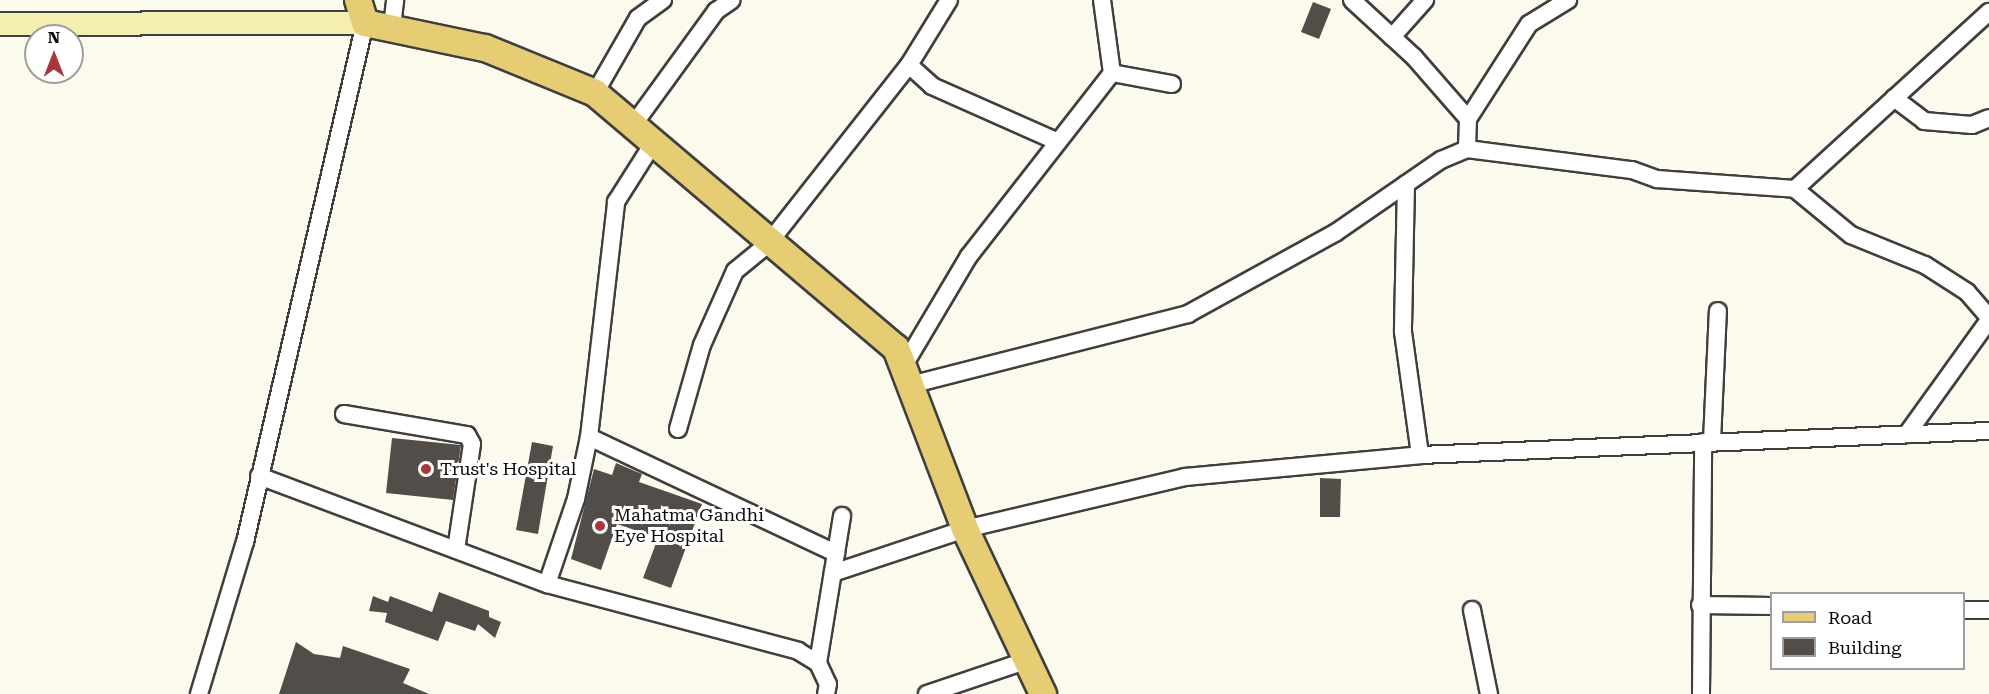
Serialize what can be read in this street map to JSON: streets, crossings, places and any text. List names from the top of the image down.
{
  "places": ["Trust's Hospital", "Mahatma Gandhi Eye Hospital"],
  "legend": ["Road", "Building"],
  "north": "top"
}
